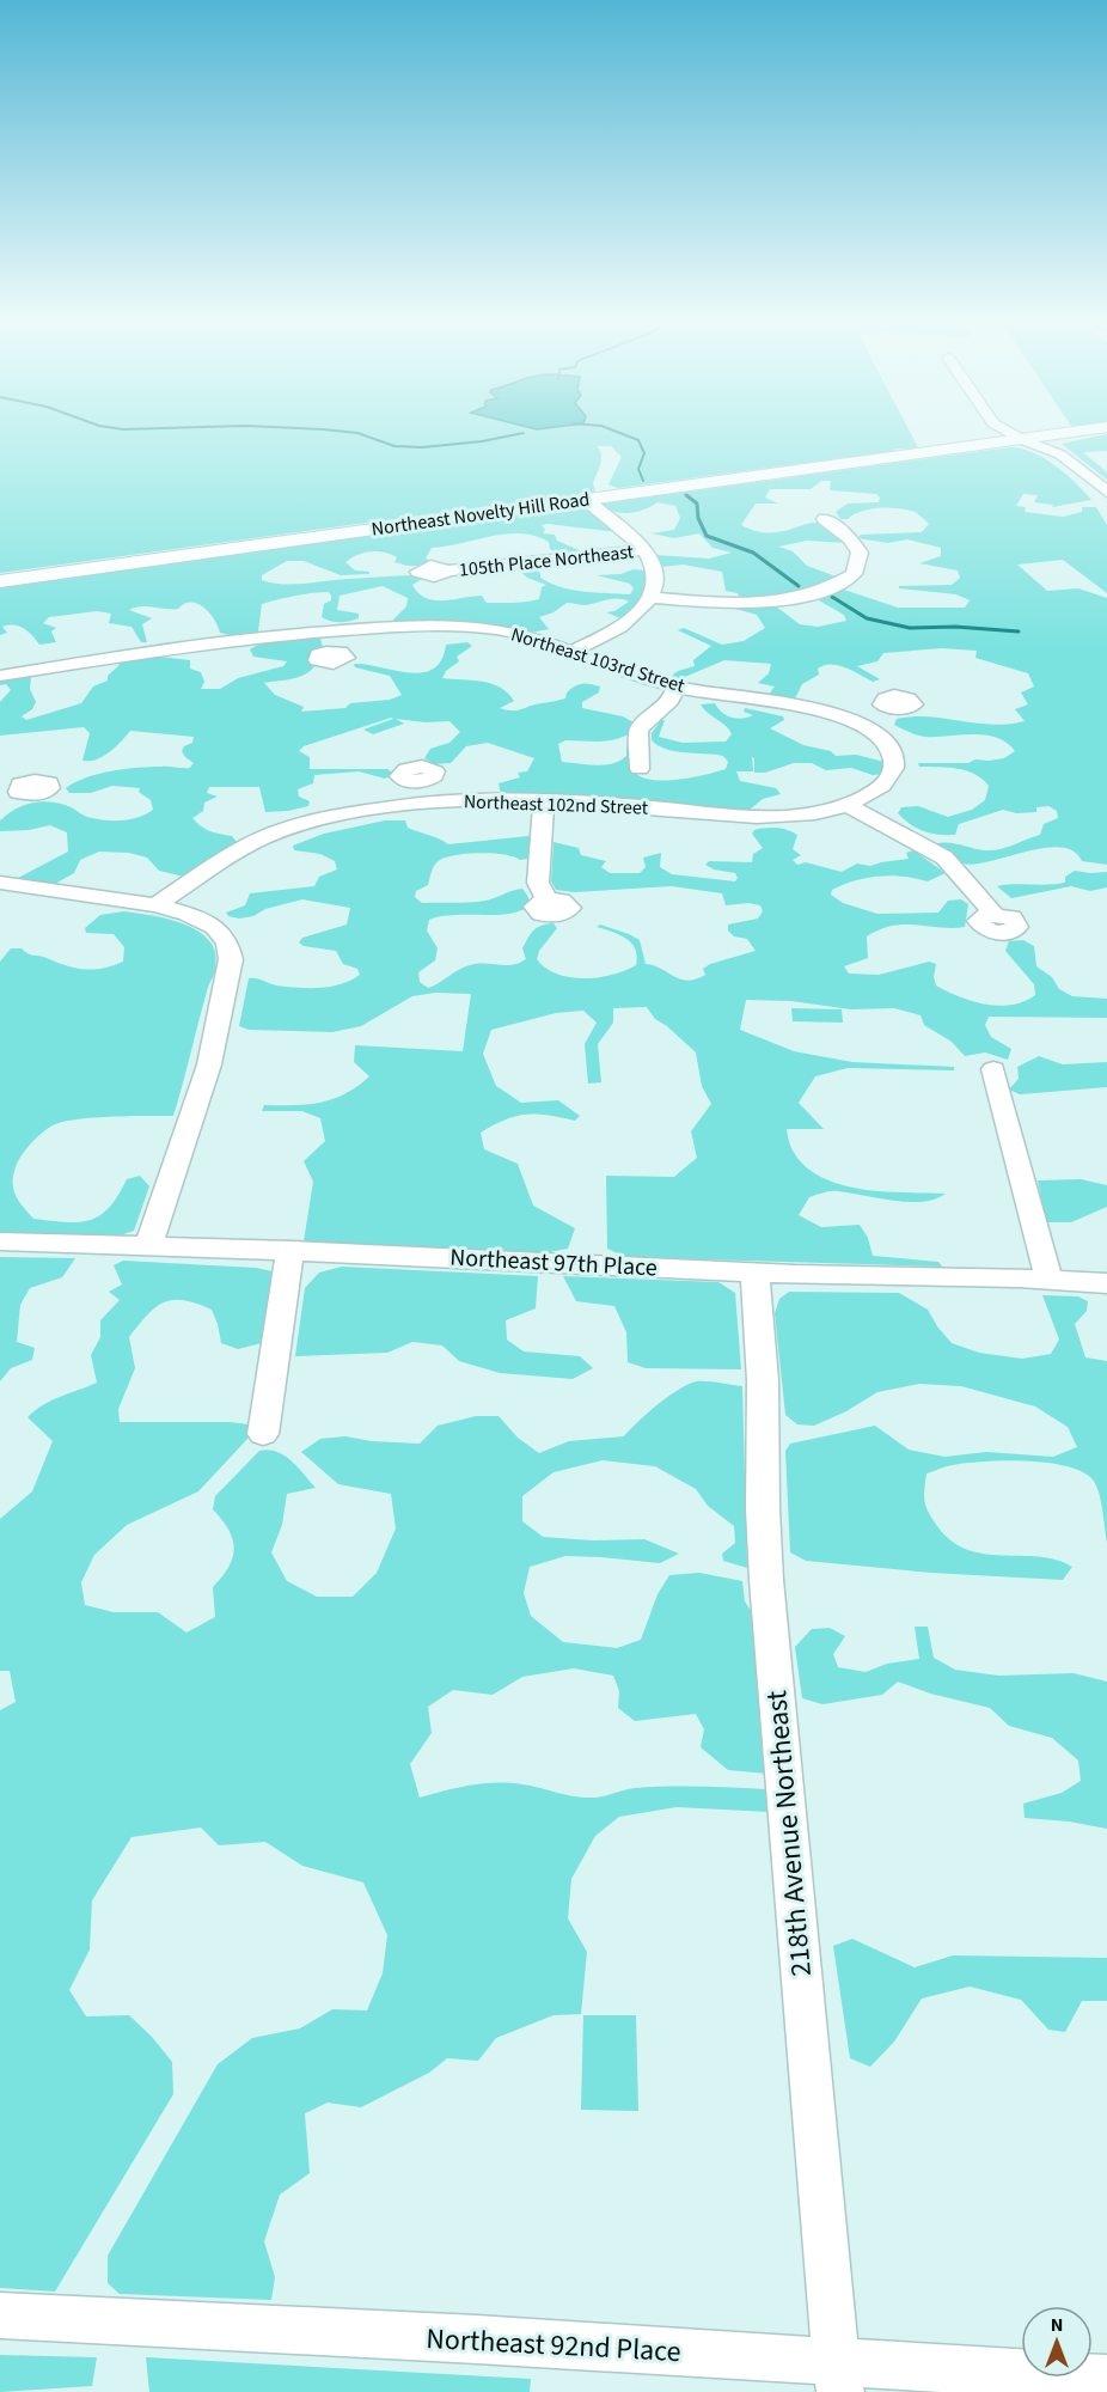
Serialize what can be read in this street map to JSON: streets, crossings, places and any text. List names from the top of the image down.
{
  "streets": {
    "main road": ["Northeast Novelty Hill Road"],
    "street": [
      "105th Place Northeast",
      "Northeast 103rd Street",
      "Northeast 102nd Street",
      "Northeast 97th Place",
      "218th Avenue Northeast",
      "Northeast 92nd Place"
    ]
  },
  "crossings": [
    ["Northeast 103rd Street", "Northeast 102nd Street"],
    ["Northeast 97th Place", "218th Avenue Northeast"],
    ["218th Avenue Northeast", "Northeast 92nd Place"]
  ],
  "north": "top"
}
